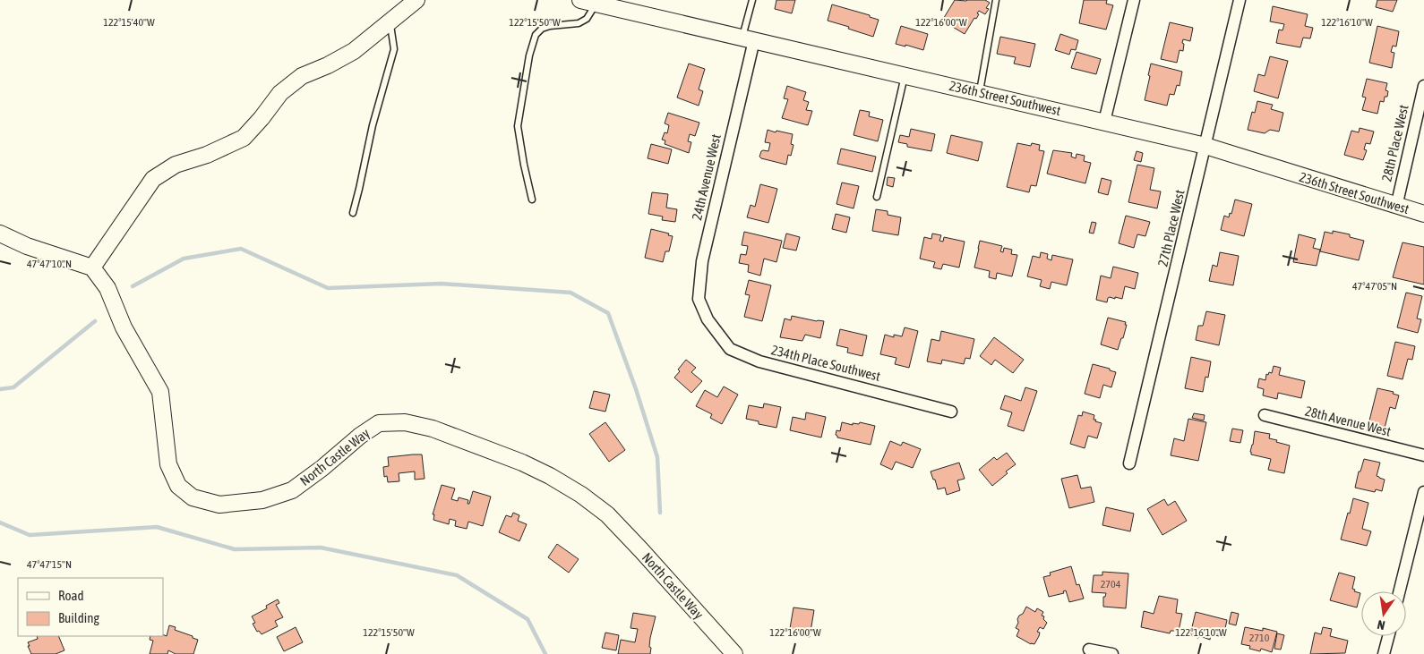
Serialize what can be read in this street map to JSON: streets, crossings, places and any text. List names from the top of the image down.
{
  "streets": {
    "street": [
      "236th Street Southwest",
      "28th Place West",
      "24th Avenue West",
      "27th Place West",
      "234th Place Southwest",
      "28th Avenue West",
      "North Castle Way"
    ]
  },
  "crossings": [
    ["236th Street Southwest", "28th Place West"],
    ["236th Street Southwest", "24th Avenue West"],
    ["236th Street Southwest", "27th Place West"],
    ["24th Avenue West", "234th Place Southwest"]
  ],
  "house_numbers": ["2704", "2710"],
  "legend": ["Road", "Building"],
  "north": "bottom",
  "coordinates": [
    "122°15'40\"W",
    "122°15'50\"W",
    "122°16'00\"W",
    "122°16'10\"W",
    "47°47'10\"N",
    "47°47'05\"N",
    "47°47'15\"N"
  ]
}
